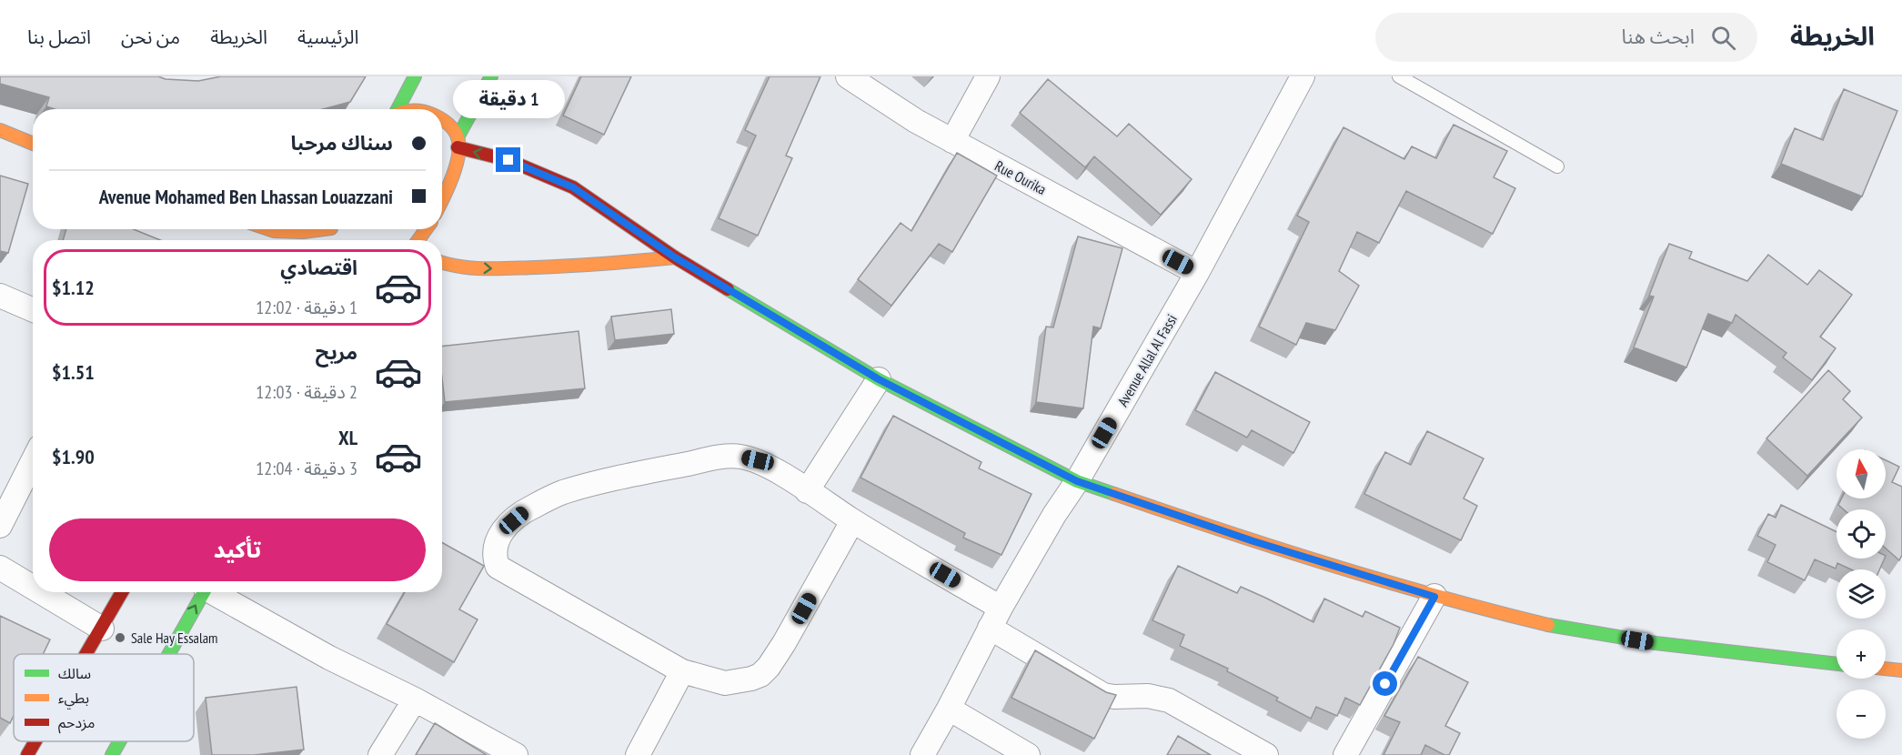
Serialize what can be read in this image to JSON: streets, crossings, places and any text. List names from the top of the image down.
{
  "streets": {
    "street": ["Rue Ourika", "Avenue Allal Al Fassi"]
  },
  "crossings": [
    ["Rue Ourika", "Avenue Allal Al Fassi"]
  ],
  "places": ["Sale Hay Essalam"],
  "legend": ["سالك", "بطيء", "مزدحم"],
  "north": "top",
  "page": {
    "header": "الخريطة",
    "search": "ابحث هنا",
    "nav": [
      "الرئيسية",
      "الخريطة",
      "من نحن",
      "اتصل بنا"
    ],
    "bubble": "1 دقيقة",
    "banner": ["سناك مرحبا", "Avenue Mohamed Ben Lhassan Louazzani"],
    "list": [
      {
        "name": "اقتصادي",
        "note": "1 دقيقة · 12:02",
        "value": "$1.12"
      },
      {
        "name": "مريح",
        "note": "2 دقيقة · 12:03",
        "value": "$1.51"
      },
      {
        "name": "XL",
        "note": "3 دقيقة · 12:04",
        "value": "$1.90"
      }
    ],
    "map_buttons": ["+", "−"],
    "buttons": "تأكيد"
  }
}
